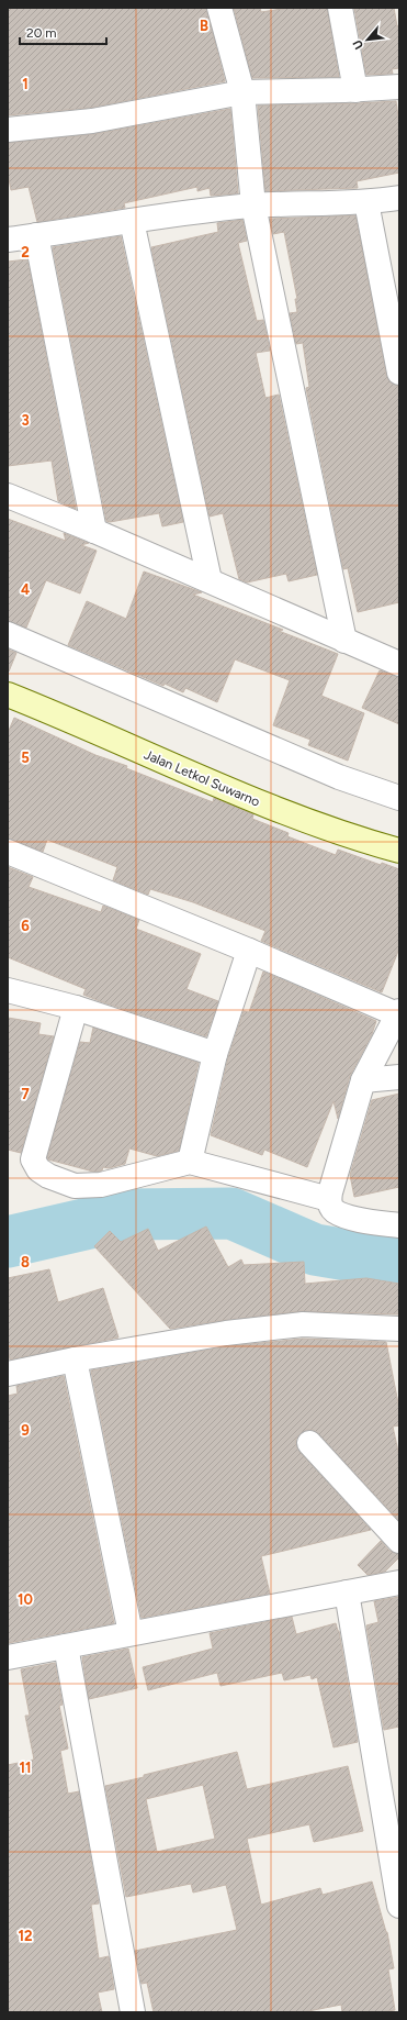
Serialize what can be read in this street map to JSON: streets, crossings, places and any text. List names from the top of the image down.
{
  "streets": {
    "street": ["Jalan Letkol Suwarno"]
  },
  "scale_bar": "20 m",
  "north": "bottom left",
  "grid": {
    "columns": ["B"],
    "rows": [
      "1",
      "2",
      "3",
      "4",
      "5",
      "6",
      "7",
      "8",
      "9",
      "10",
      "11",
      "12"
    ]
  }
}
